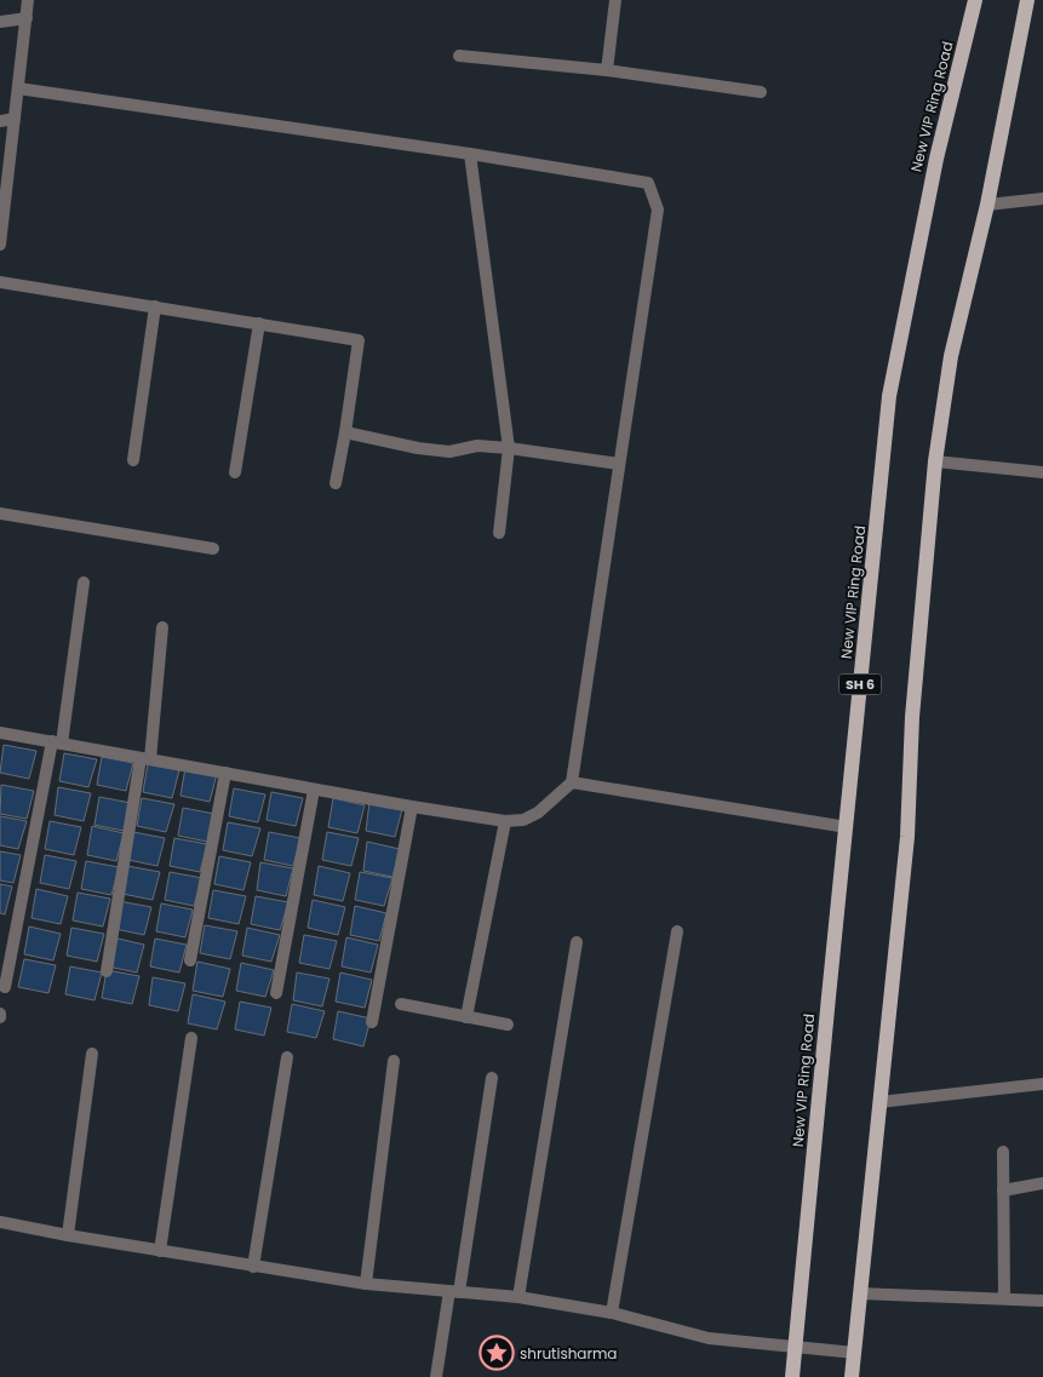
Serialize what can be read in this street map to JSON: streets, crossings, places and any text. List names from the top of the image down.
{
  "streets": {
    "main road": ["New VIP Ring Road", "SH 6"]
  },
  "places": {
    "place": ["shrutisharma"]
  }
}
